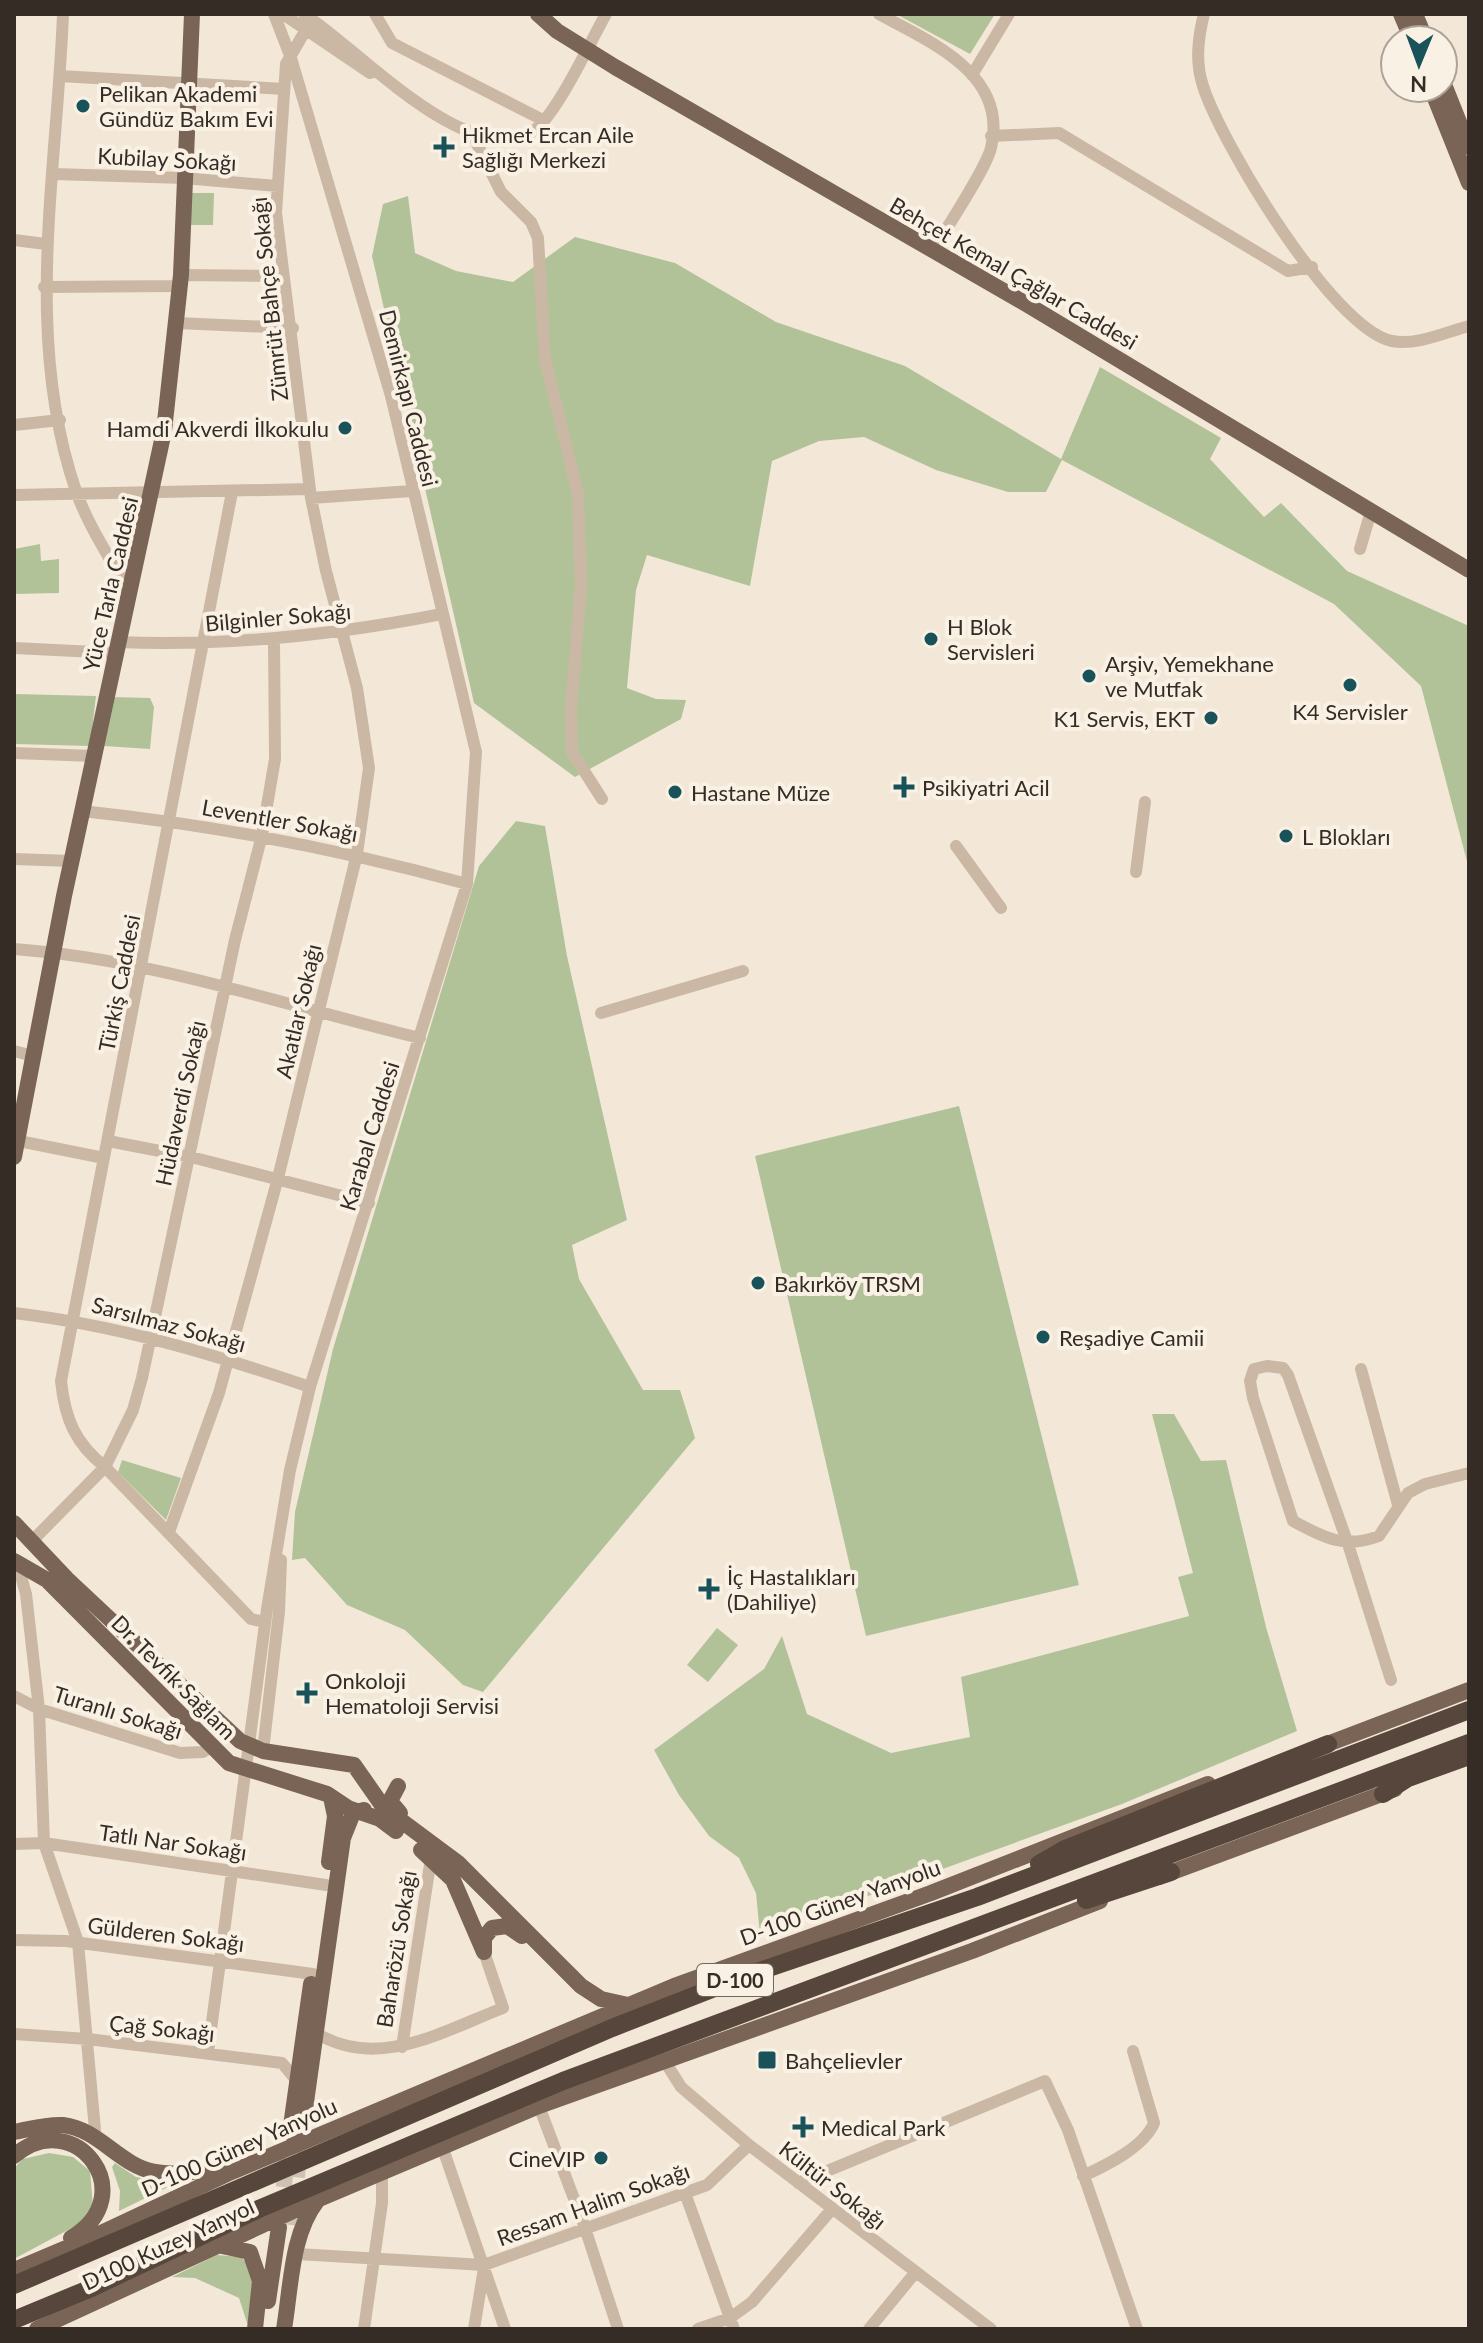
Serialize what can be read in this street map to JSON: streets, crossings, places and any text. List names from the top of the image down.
{
  "streets": {
    "highway": ["D-100"],
    "main road": [
      "Behçet Kemal Çağlar Caddesi",
      "Yüce Tarla Caddesi",
      "Dr. Tevfik Sağlam",
      "D-100 Güney Yanyolu",
      "D100 Kuzey Yanyol"
    ],
    "street": [
      "Kubilay Sokağı",
      "Zümrüt Bahçe Sokağı",
      "Demirkapı Caddesi",
      "Bilginler Sokağı",
      "Leventler Sokağı",
      "Türkiş Caddesi",
      "Akatlar Sokağı",
      "Hüdaverdi Sokağı",
      "Karabal Caddesi",
      "Sarsılmaz Sokağı",
      "Turanlı Sokağı",
      "Tatlı Nar Sokağı",
      "Gülderen Sokağı",
      "Baharözü Sokağı",
      "Çağ Sokağı",
      "Kültür Sokağı",
      "Ressam Halim Sokağı"
    ]
  },
  "crossings": [
    ["Kubilay Sokağı", "Zümrüt Bahçe Sokağı"],
    ["Kubilay Sokağı", "Yüce Tarla Caddesi"],
    ["Zümrüt Bahçe Sokağı", "Demirkapı Caddesi"],
    ["Zümrüt Bahçe Sokağı", "Akatlar Sokağı"],
    ["Demirkapı Caddesi", "Bilginler Sokağı"],
    ["Demirkapı Caddesi", "Karabal Caddesi"],
    ["Yüce Tarla Caddesi", "Bilginler Sokağı"],
    ["Yüce Tarla Caddesi", "Leventler Sokağı"],
    ["Bilginler Sokağı", "Türkiş Caddesi"],
    ["Bilginler Sokağı", "Akatlar Sokağı"],
    ["Bilginler Sokağı", "Hüdaverdi Sokağı"],
    ["Leventler Sokağı", "Türkiş Caddesi"],
    ["Leventler Sokağı", "Akatlar Sokağı"],
    ["Leventler Sokağı", "Hüdaverdi Sokağı"],
    ["Leventler Sokağı", "Karabal Caddesi"],
    ["Türkiş Caddesi", "Akatlar Sokağı"],
    ["Türkiş Caddesi", "Hüdaverdi Sokağı"],
    ["Türkiş Caddesi", "Karabal Caddesi"],
    ["Türkiş Caddesi", "Sarsılmaz Sokağı"],
    ["Akatlar Sokağı", "Sarsılmaz Sokağı"],
    ["Hüdaverdi Sokağı", "Sarsılmaz Sokağı"],
    ["Karabal Caddesi", "Sarsılmaz Sokağı"],
    ["Karabal Caddesi", "Dr. Tevfik Sağlam"],
    ["Karabal Caddesi", "Tatlı Nar Sokağı"],
    ["Karabal Caddesi", "Gülderen Sokağı"],
    ["Karabal Caddesi", "Çağ Sokağı"],
    ["Dr. Tevfik Sağlam", "Turanlı Sokağı"],
    ["Kültür Sokağı", "Ressam Halim Sokağı"],
    ["Kültür Sokağı", "D100 Kuzey Yanyol"]
  ],
  "places": {
    "other": [
      "Pelikan Akademi Gündüz Bakım Evi",
      "Hamdi Akverdi İlkokulu",
      "H Blok Servisleri",
      "Arşiv, Yemekhane ve Mutfak",
      "K4 Servisler",
      "K1 Servis, EKT",
      "Hastane Müze",
      "L Blokları",
      "Bakırköy TRSM",
      "Reşadiye Camii",
      "CineVIP"
    ],
    "health": [
      "Hikmet Ercan Aile Sağlığı Merkezi",
      "Psikiyatri Acil",
      "İç Hastalıkları (Dahiliye)",
      "Onkoloji Hematoloji Servisi",
      "Medical Park"
    ],
    "transit": ["Bahçelievler"]
  },
  "north": "bottom"
}
